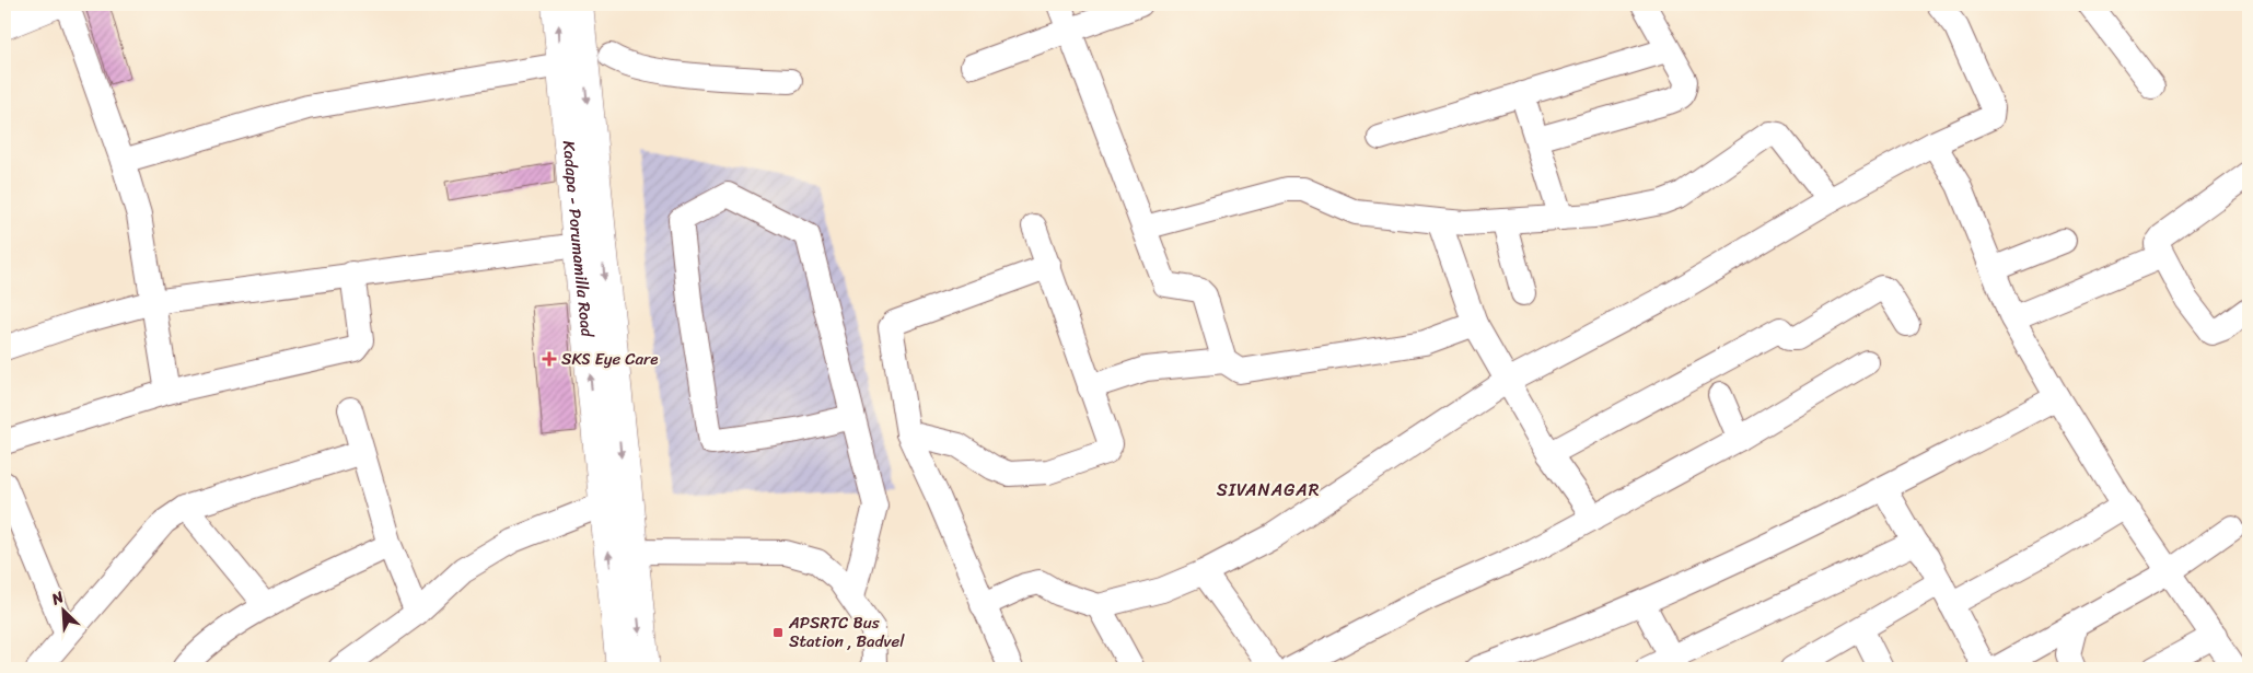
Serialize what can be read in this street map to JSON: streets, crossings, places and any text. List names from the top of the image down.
{
  "streets": {
    "main road": ["Kadapa - Porumamilla Road"]
  },
  "districts": ["SIVANAGAR"],
  "places": {
    "health": ["SKS Eye Care"],
    "transit": ["APSRTC Bus Station , Badvel"]
  },
  "north": "top left"
}
